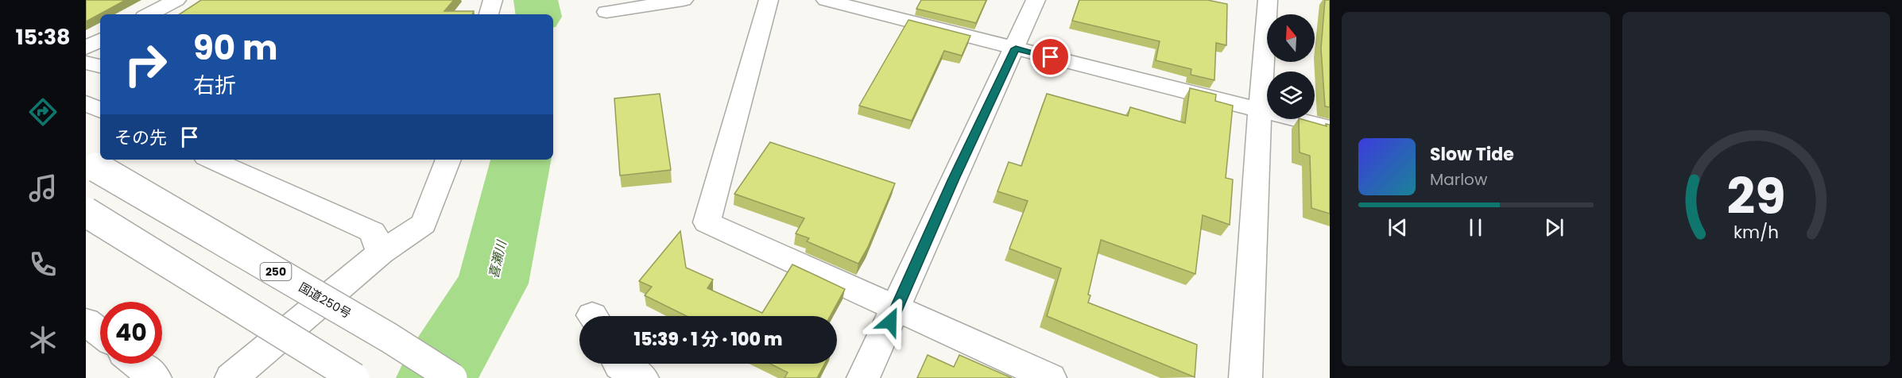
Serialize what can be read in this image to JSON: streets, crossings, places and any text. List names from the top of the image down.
{
  "streets": {
    "main road": ["250", "国道250号"]
  },
  "water": ["喜瀬川"],
  "north": "top",
  "page": {
    "tabs": "15:38",
    "turn": ["90 m", "右折"],
    "then": "その先",
    "song": ["Slow Tide", "Marlow"],
    "limit": "40",
    "trip": "15:39 · 1 分 · 100 m",
    "gauge": ["29", "km/h"]
  }
}
